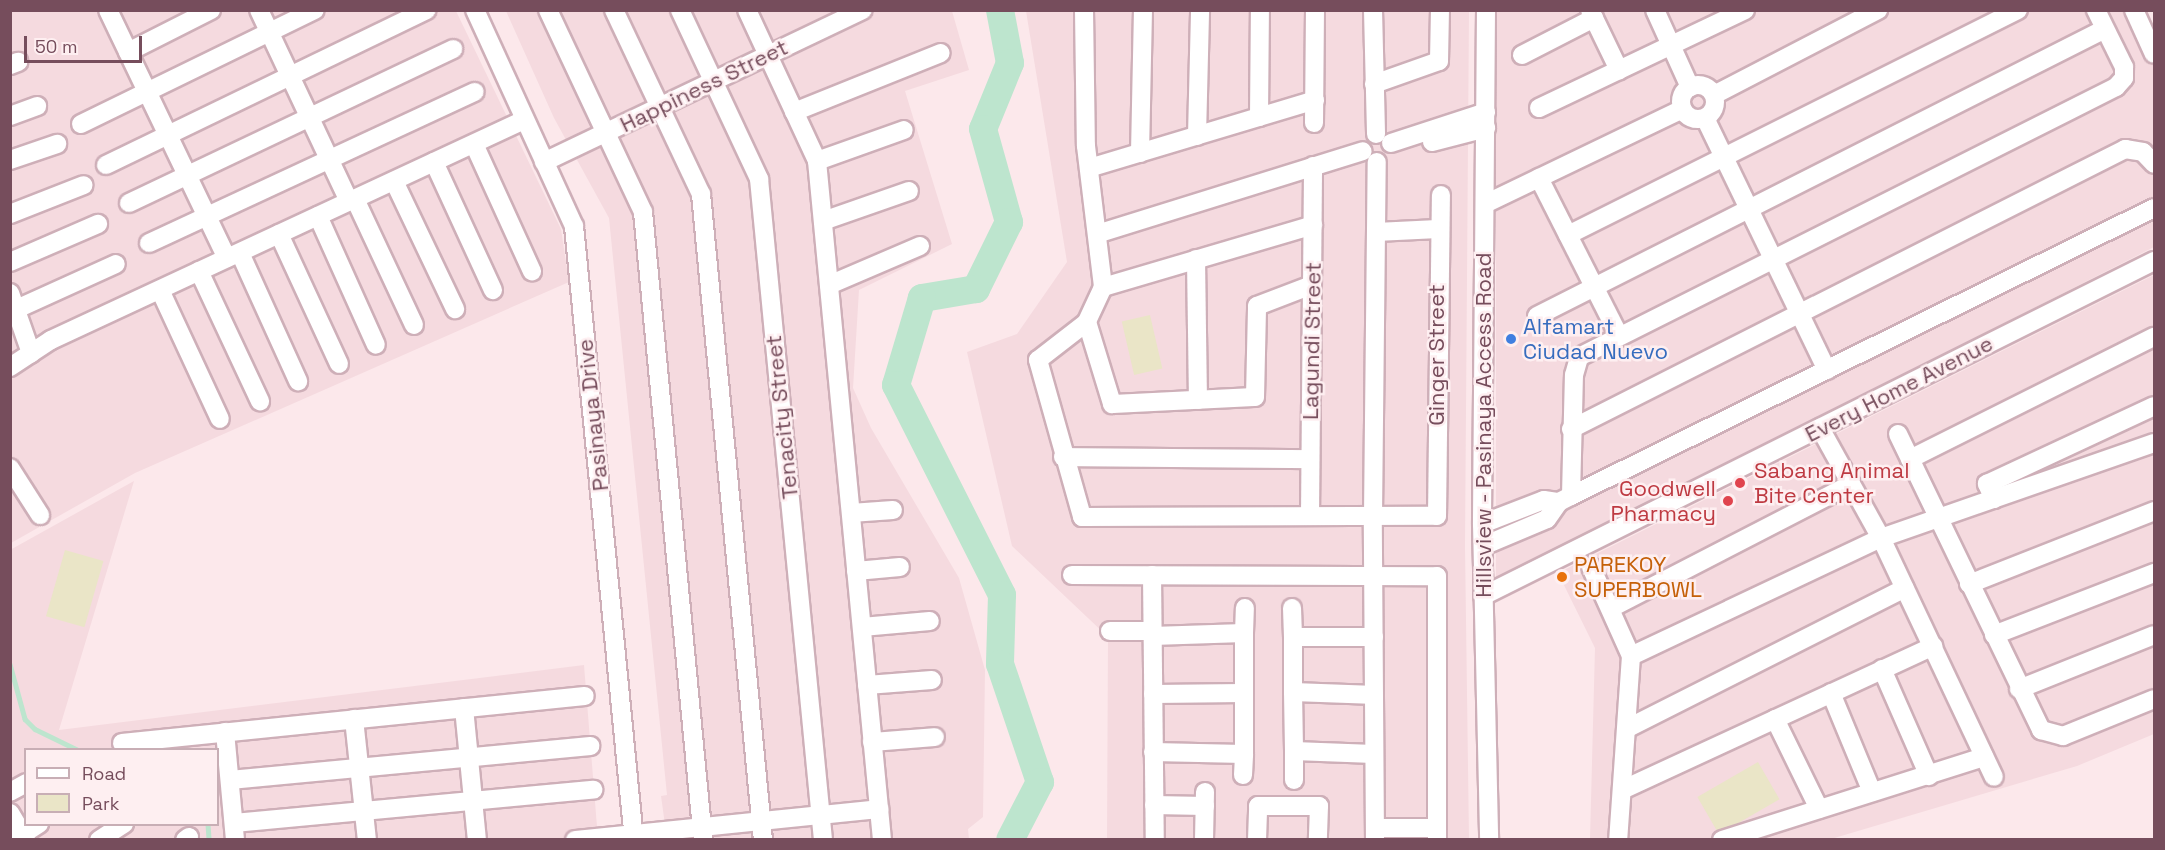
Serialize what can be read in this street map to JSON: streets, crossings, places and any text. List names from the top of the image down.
{
  "streets": {
    "street": [
      "Happiness Street",
      "Lagundi Street",
      "Ginger Street",
      "Every Home Avenue",
      "Pasinaya Drive",
      "Tenacity Street",
      "Hillsview - Pasinaya Access Road"
    ]
  },
  "crossings": [
    ["Happiness Street", "Pasinaya Drive"],
    ["Happiness Street", "Tenacity Street"],
    ["Every Home Avenue", "Hillsview - Pasinaya Access Road"]
  ],
  "places": [
    "Alfamart Ciudad Nuevo",
    "Sabang Animal Bite Center",
    "Goodwell Pharmacy",
    "PAREKOY SUPERBOWL"
  ],
  "legend": ["Road", "Park"],
  "scale_bar": "50 m"
}
